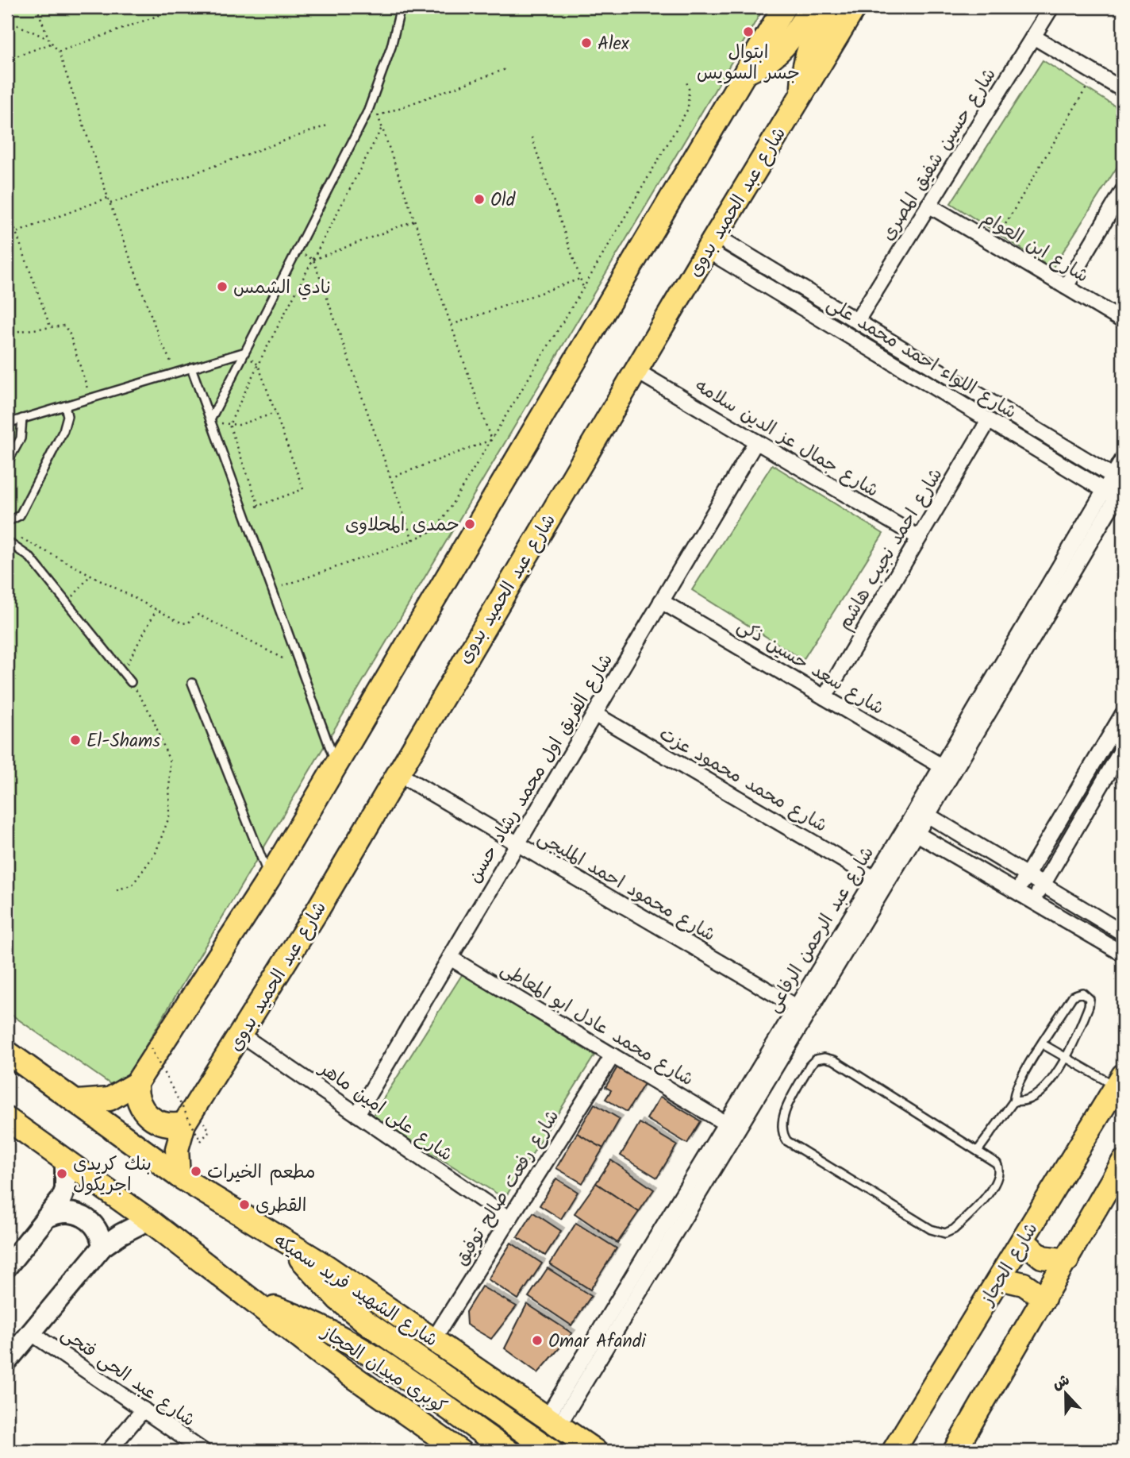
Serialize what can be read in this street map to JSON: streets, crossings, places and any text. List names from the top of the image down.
{
  "streets": {
    "main road": [
      "شارع عبد الحميد بدوى",
      "شارع الحجاز",
      "شارع الشهيد فريد سميكه",
      "كوبرى ميدان الحجاز"
    ],
    "street": [
      "شارع حسين شفيق المصرى",
      "شارع ابن العوام",
      "شارع اللواء احمد محمد على",
      "شارع جمال عز الدين سلامه",
      "شارع احمد نجيب هاشم",
      "شارع سعد حسين ذكى",
      "شارع الفريق اول محمد رشاد حسن",
      "شارع محمد محمود عزت",
      "شارع محمود احمد المليجى",
      "شارع عبد الرحمن الرفاعى",
      "شارع محمد عادل ابو المعاطى",
      "شارع على امين ماهر",
      "شارع رفعت صالح توفيق",
      "شارع عبد الحى فتحى"
    ]
  },
  "crossings": [
    ["شارع حسين شفيق المصرى", "شارع ابن العوام"],
    ["شارع حسين شفيق المصرى", "شارع اللواء احمد محمد على"],
    ["شارع عبد الحميد بدوى", "شارع اللواء احمد محمد على"],
    ["شارع عبد الحميد بدوى", "شارع جمال عز الدين سلامه"],
    ["شارع عبد الحميد بدوى", "شارع محمود احمد المليجى"],
    ["شارع عبد الحميد بدوى", "شارع على امين ماهر"],
    ["شارع عبد الحميد بدوى", "شارع الشهيد فريد سميكه"],
    ["شارع اللواء احمد محمد على", "شارع احمد نجيب هاشم"],
    ["شارع اللواء احمد محمد على", "شارع عبد الرحمن الرفاعى"],
    ["شارع جمال عز الدين سلامه", "شارع احمد نجيب هاشم"],
    ["شارع جمال عز الدين سلامه", "شارع الفريق اول محمد رشاد حسن"],
    ["شارع احمد نجيب هاشم", "شارع سعد حسين ذكى"],
    ["شارع سعد حسين ذكى", "شارع الفريق اول محمد رشاد حسن"],
    ["شارع سعد حسين ذكى", "شارع عبد الرحمن الرفاعى"],
    ["شارع الفريق اول محمد رشاد حسن", "شارع محمد محمود عزت"],
    ["شارع الفريق اول محمد رشاد حسن", "شارع محمود احمد المليجى"],
    ["شارع الفريق اول محمد رشاد حسن", "شارع محمد عادل ابو المعاطى"],
    ["شارع الفريق اول محمد رشاد حسن", "شارع على امين ماهر"],
    ["شارع محمد محمود عزت", "شارع عبد الرحمن الرفاعى"],
    ["شارع محمود احمد المليجى", "شارع عبد الرحمن الرفاعى"],
    ["شارع عبد الرحمن الرفاعى", "شارع محمد عادل ابو المعاطى"],
    ["شارع عبد الرحمن الرفاعى", "شارع الشهيد فريد سميكه"],
    ["شارع محمد عادل ابو المعاطى", "شارع رفعت صالح توفيق"],
    ["شارع على امين ماهر", "شارع رفعت صالح توفيق"],
    ["شارع رفعت صالح توفيق", "شارع الشهيد فريد سميكه"],
    ["شارع الشهيد فريد سميكه", "كوبرى ميدان الحجاز"]
  ],
  "places": [
    "ابتوال جسر السويس",
    "Alex",
    "Old",
    "نادي الشمس",
    "حمدى المحلاوى",
    "El-Shams",
    "مطعم الخيرات",
    "بنك كريدى اجريكول",
    "القطرى",
    "Omar Afandi"
  ],
  "north": "top"
}
